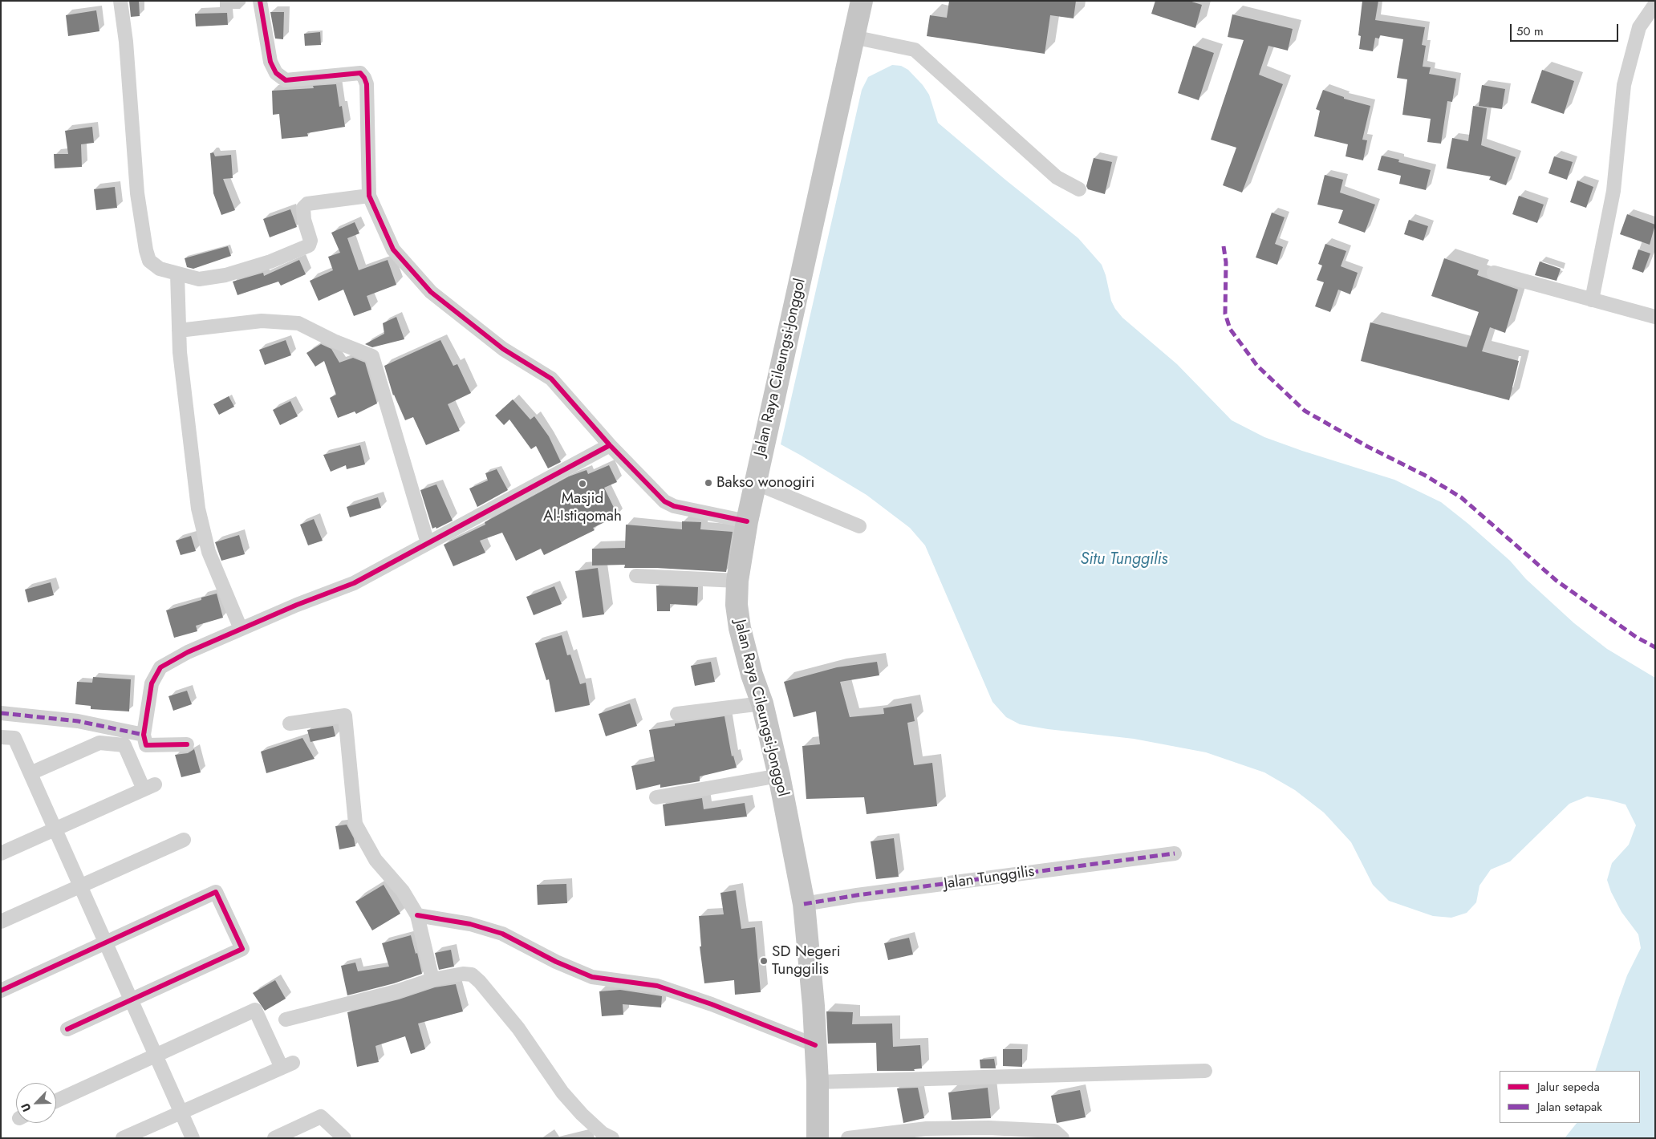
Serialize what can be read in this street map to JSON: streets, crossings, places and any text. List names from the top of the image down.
{
  "streets": {
    "main road": ["Jalan Raya Cileungsi-Jonggol"],
    "street": ["Jalan Tunggilis"]
  },
  "crossings": [
    ["Jalan Raya Cileungsi-Jonggol", "Jalan Tunggilis"]
  ],
  "water": ["Situ Tunggilis"],
  "places": ["Bakso wonogiri", "Masjid Al-Istiqomah", "SD Negeri Tunggilis"],
  "legend": ["Jalur sepeda", "Jalan setapak"],
  "scale_bar": "50 m",
  "north": "bottom left"
}
